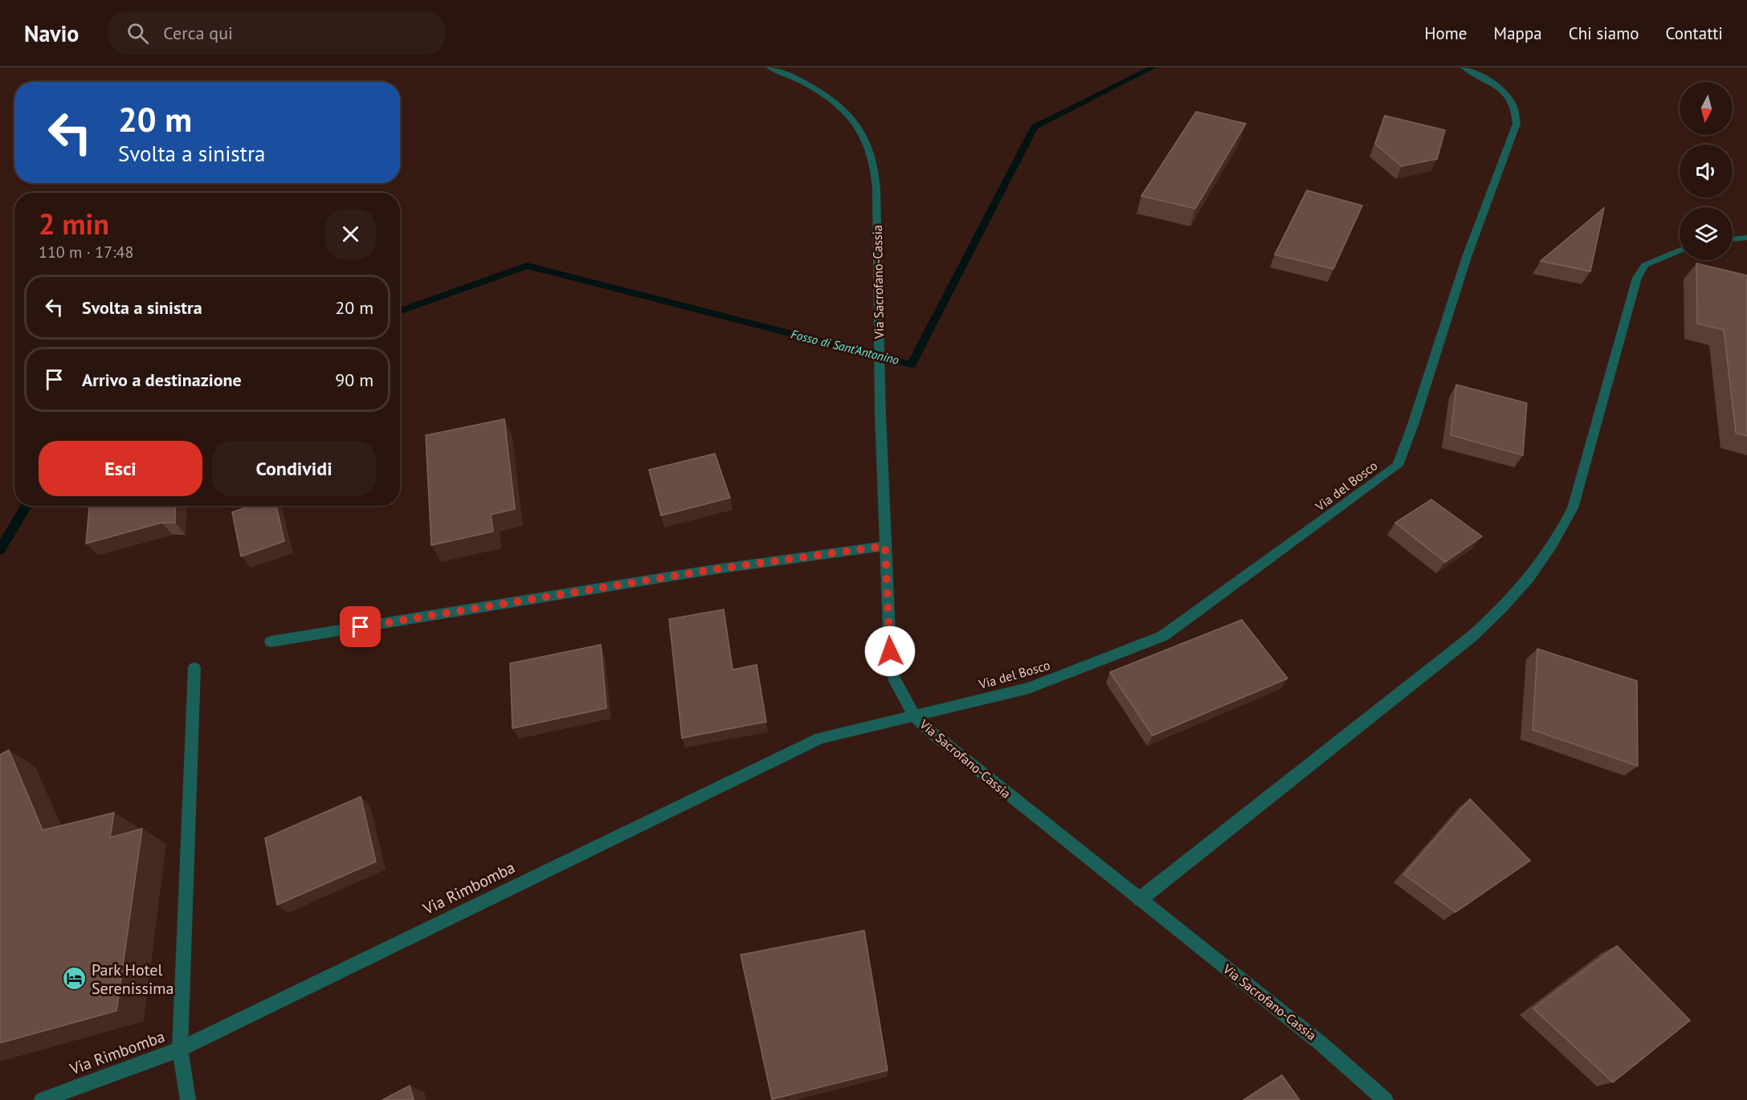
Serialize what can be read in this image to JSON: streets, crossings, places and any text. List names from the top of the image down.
{
  "streets": {
    "street": ["Via Sacrofano-Cassia", "Via del Bosco", "Via Rimbomba"]
  },
  "crossings": [
    ["Via Sacrofano-Cassia", "Via del Bosco"],
    ["Via Sacrofano-Cassia", "Via Rimbomba"],
    ["Via del Bosco", "Via Rimbomba"]
  ],
  "water": ["Fosso di Sant'Antonino"],
  "places": {
    "hotel": ["Park Hotel Serenissima"]
  },
  "north": "bottom",
  "page": {
    "header": "Navio",
    "search": "Cerca qui",
    "nav": [
      "Home",
      "Mappa",
      "Chi siamo",
      "Contatti"
    ],
    "turn": ["20 m", "Svolta a sinistra"],
    "heading": ["2 min", "110 m · 17:48"],
    "list": [
      {
        "name": "Svolta a sinistra",
        "value": "20 m"
      },
      {
        "name": "Arrivo a destinazione",
        "value": "90 m"
      }
    ],
    "buttons": ["Esci", "Condividi"]
  }
}
